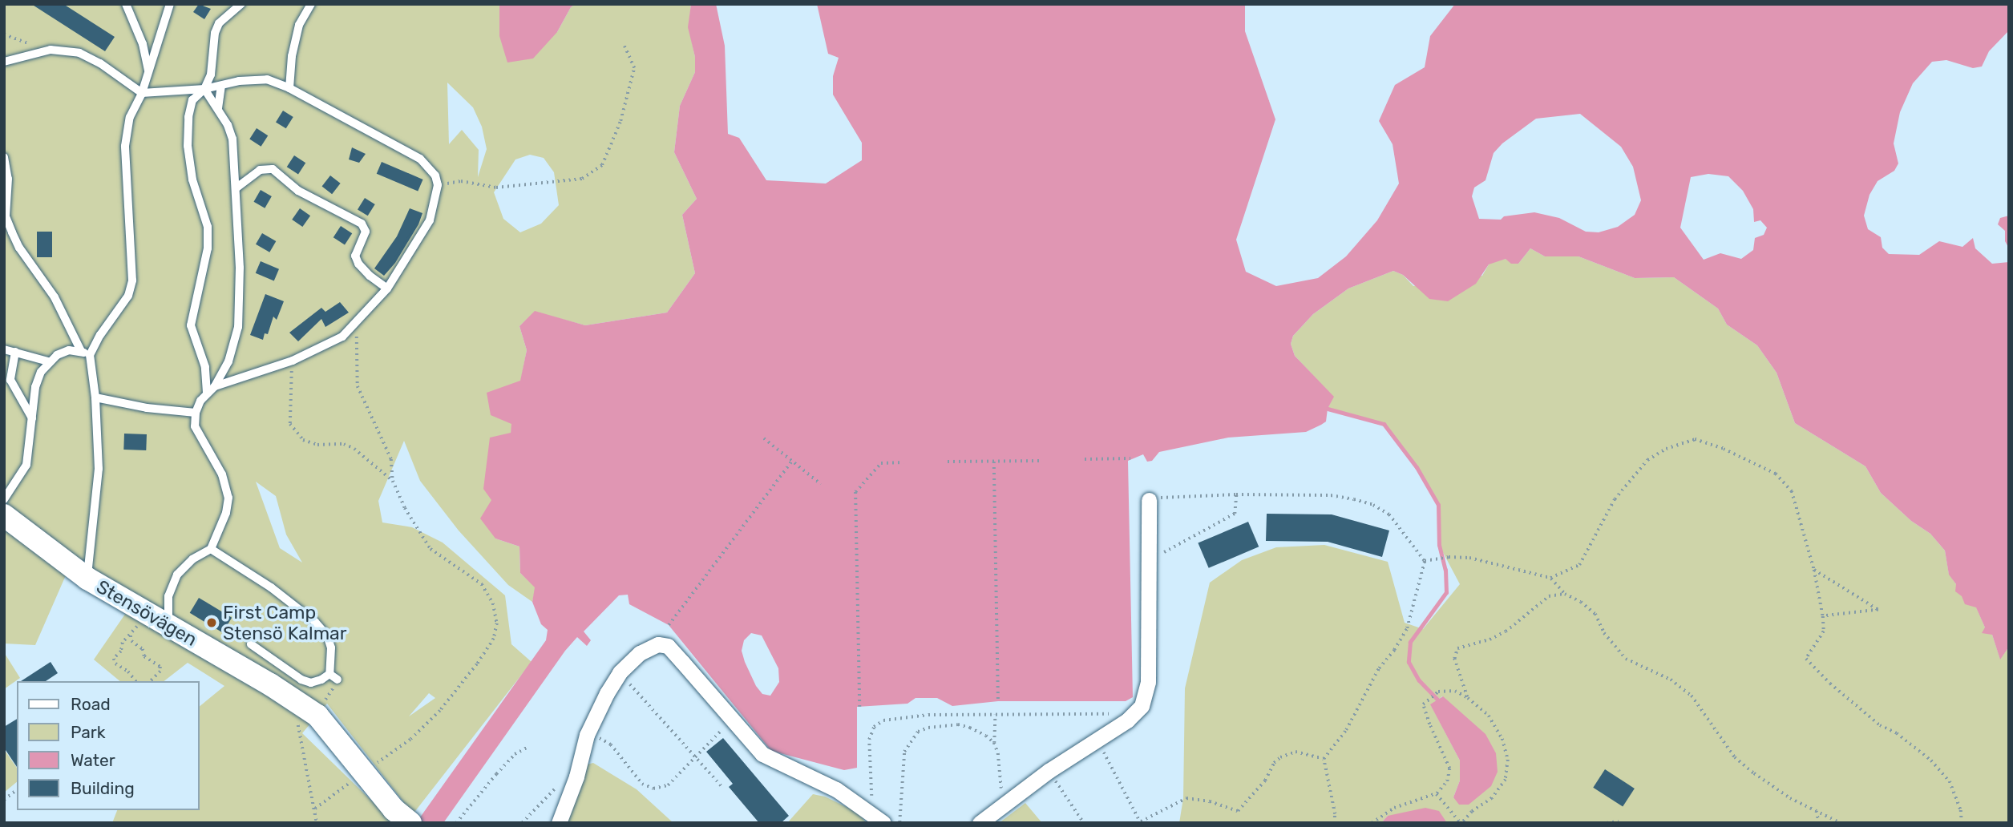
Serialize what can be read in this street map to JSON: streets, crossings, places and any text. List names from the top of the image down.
{
  "streets": {
    "street": ["Stensövägen"]
  },
  "places": ["First Camp Stensö Kalmar"],
  "legend": [
    "Road",
    "Park",
    "Water",
    "Building"
  ]
}
